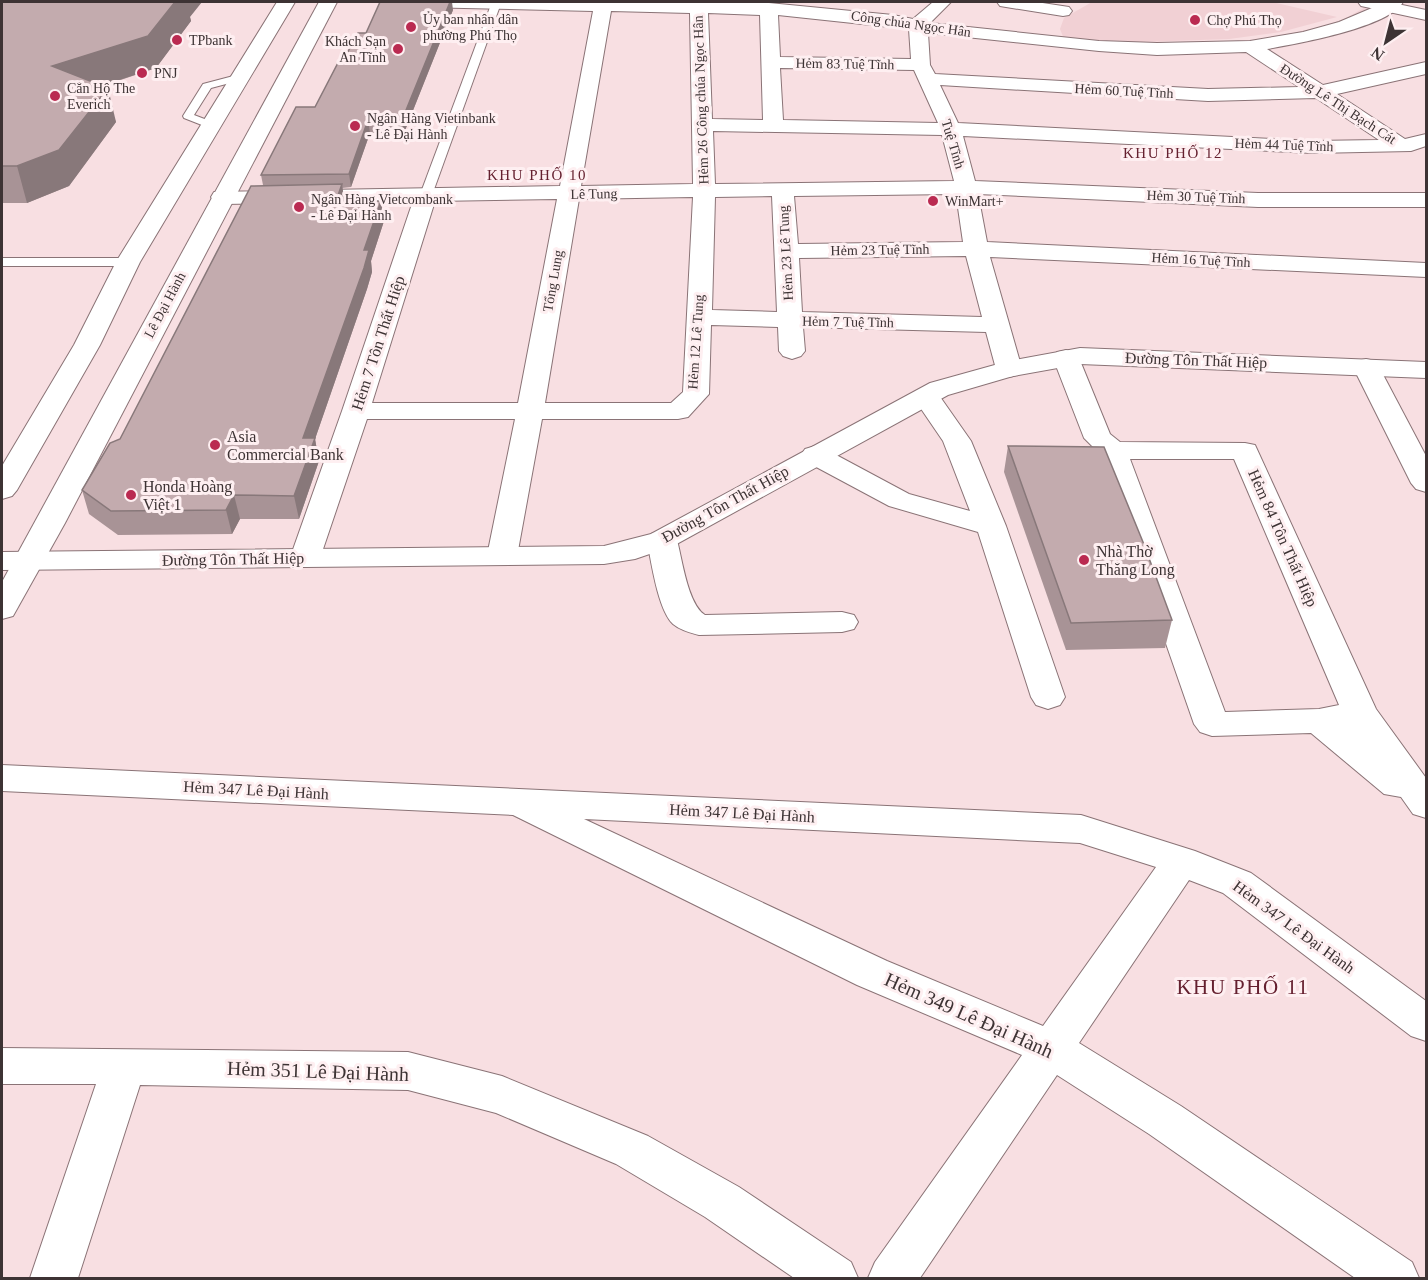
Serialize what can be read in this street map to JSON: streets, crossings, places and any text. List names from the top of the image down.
{
  "streets": {
    "street": [
      "Công chúa Ngọc Hân",
      "Hẻm 83 Tuệ Tĩnh",
      "Hẻm 60 Tuệ Tĩnh",
      "Hẻm 26 Công chúa Ngọc Hân",
      "Đường Lê Thị Bạch Cát",
      "Tuệ Tĩnh",
      "Hẻm 44 Tuệ Tĩnh",
      "Lê Tung",
      "Hẻm 30 Tuệ Tĩnh",
      "Hẻm 23 Tuệ Tĩnh",
      "Hẻm 23 Lê Tung",
      "Hẻm 16 Tuệ Tĩnh",
      "Tổng Lung",
      "Lê Đại Hành",
      "Hẻm 7 Tuệ Tĩnh",
      "Hẻm 12 Lê Tung",
      "Hẻm 7 Tôn Thất Hiệp",
      "Đường Tôn Thất Hiệp",
      "Hẻm 84 Tôn Thất Hiệp",
      "Hẻm 347 Lê Đại Hành",
      "Hẻm 349 Lê Đại Hành",
      "Hẻm 351 Lê Đại Hành"
    ]
  },
  "crossings": [
    ["Công chúa Ngọc Hân", "Hẻm 26 Công chúa Ngọc Hân"],
    ["Công chúa Ngọc Hân", "Đường Lê Thị Bạch Cát"],
    ["Công chúa Ngọc Hân", "Tuệ Tĩnh"],
    ["Công chúa Ngọc Hân", "Tổng Lung"],
    ["Hẻm 83 Tuệ Tĩnh", "Hẻm 60 Tuệ Tĩnh"],
    ["Hẻm 83 Tuệ Tĩnh", "Tuệ Tĩnh"],
    ["Hẻm 60 Tuệ Tĩnh", "Đường Lê Thị Bạch Cát"],
    ["Hẻm 60 Tuệ Tĩnh", "Tuệ Tĩnh"],
    ["Hẻm 26 Công chúa Ngọc Hân", "Hẻm 44 Tuệ Tĩnh"],
    ["Hẻm 26 Công chúa Ngọc Hân", "Lê Tung"],
    ["Hẻm 26 Công chúa Ngọc Hân", "Hẻm 12 Lê Tung"],
    ["Đường Lê Thị Bạch Cát", "Hẻm 44 Tuệ Tĩnh"],
    ["Tuệ Tĩnh", "Hẻm 44 Tuệ Tĩnh"],
    ["Tuệ Tĩnh", "Lê Tung"],
    ["Tuệ Tĩnh", "Hẻm 30 Tuệ Tĩnh"],
    ["Tuệ Tĩnh", "Hẻm 23 Tuệ Tĩnh"],
    ["Tuệ Tĩnh", "Hẻm 16 Tuệ Tĩnh"],
    ["Tuệ Tĩnh", "Hẻm 7 Tuệ Tĩnh"],
    ["Tuệ Tĩnh", "Đường Tôn Thất Hiệp"],
    ["Lê Tung", "Hẻm 30 Tuệ Tĩnh"],
    ["Lê Tung", "Hẻm 23 Lê Tung"],
    ["Lê Tung", "Tổng Lung"],
    ["Lê Tung", "Lê Đại Hành"],
    ["Lê Tung", "Hẻm 12 Lê Tung"],
    ["Lê Tung", "Hẻm 7 Tôn Thất Hiệp"],
    ["Hẻm 23 Tuệ Tĩnh", "Hẻm 23 Lê Tung"],
    ["Hẻm 23 Tuệ Tĩnh", "Hẻm 16 Tuệ Tĩnh"],
    ["Hẻm 23 Lê Tung", "Hẻm 7 Tuệ Tĩnh"],
    ["Tổng Lung", "Hẻm 12 Lê Tung"],
    ["Tổng Lung", "Đường Tôn Thất Hiệp"],
    ["Lê Đại Hành", "Đường Tôn Thất Hiệp"],
    ["Hẻm 7 Tuệ Tĩnh", "Hẻm 12 Lê Tung"],
    ["Hẻm 12 Lê Tung", "Hẻm 7 Tôn Thất Hiệp"],
    ["Hẻm 7 Tôn Thất Hiệp", "Đường Tôn Thất Hiệp"],
    ["Hẻm 347 Lê Đại Hành", "Hẻm 349 Lê Đại Hành"]
  ],
  "districts": ["KHU PHỐ 12", "KHU PHỐ 10", "KHU PHỐ 11"],
  "places": [
    "Chợ Phú Thọ",
    "Ủy ban nhân dân phường Phú Thọ",
    "TPbank",
    "Khách Sạn An Tĩnh",
    "PNJ",
    "Căn Hộ The Everich",
    "Ngân Hàng Vietinbank - Lê Đại Hành",
    "WinMart+",
    "Ngân Hàng Vietcombank - Lê Đại Hành",
    "Asia Commercial Bank",
    "Honda Hoàng Việt 1",
    "Nhà Thờ Thăng Long"
  ],
  "north": "bottom left"
}
